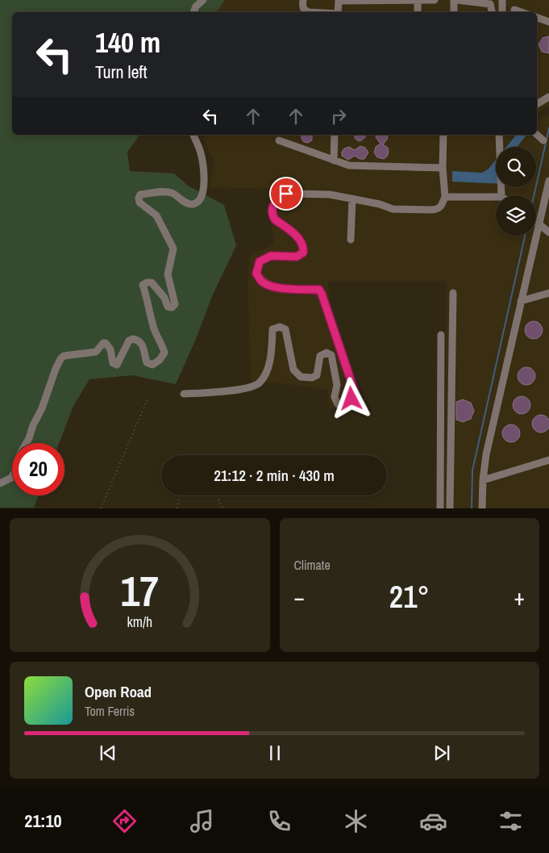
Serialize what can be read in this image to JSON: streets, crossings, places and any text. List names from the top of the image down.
{
  "page": {
    "turn": ["140 m", "Turn left"],
    "limit": "20",
    "trip": "21:12 · 2 min · 430 m",
    "tile": "Climate",
    "heat": ["−", "21°", "+"],
    "song": ["Open Road", "Tom Ferris"],
    "tabs": "21:10",
    "gauge": ["17", "km/h"]
  }
}
